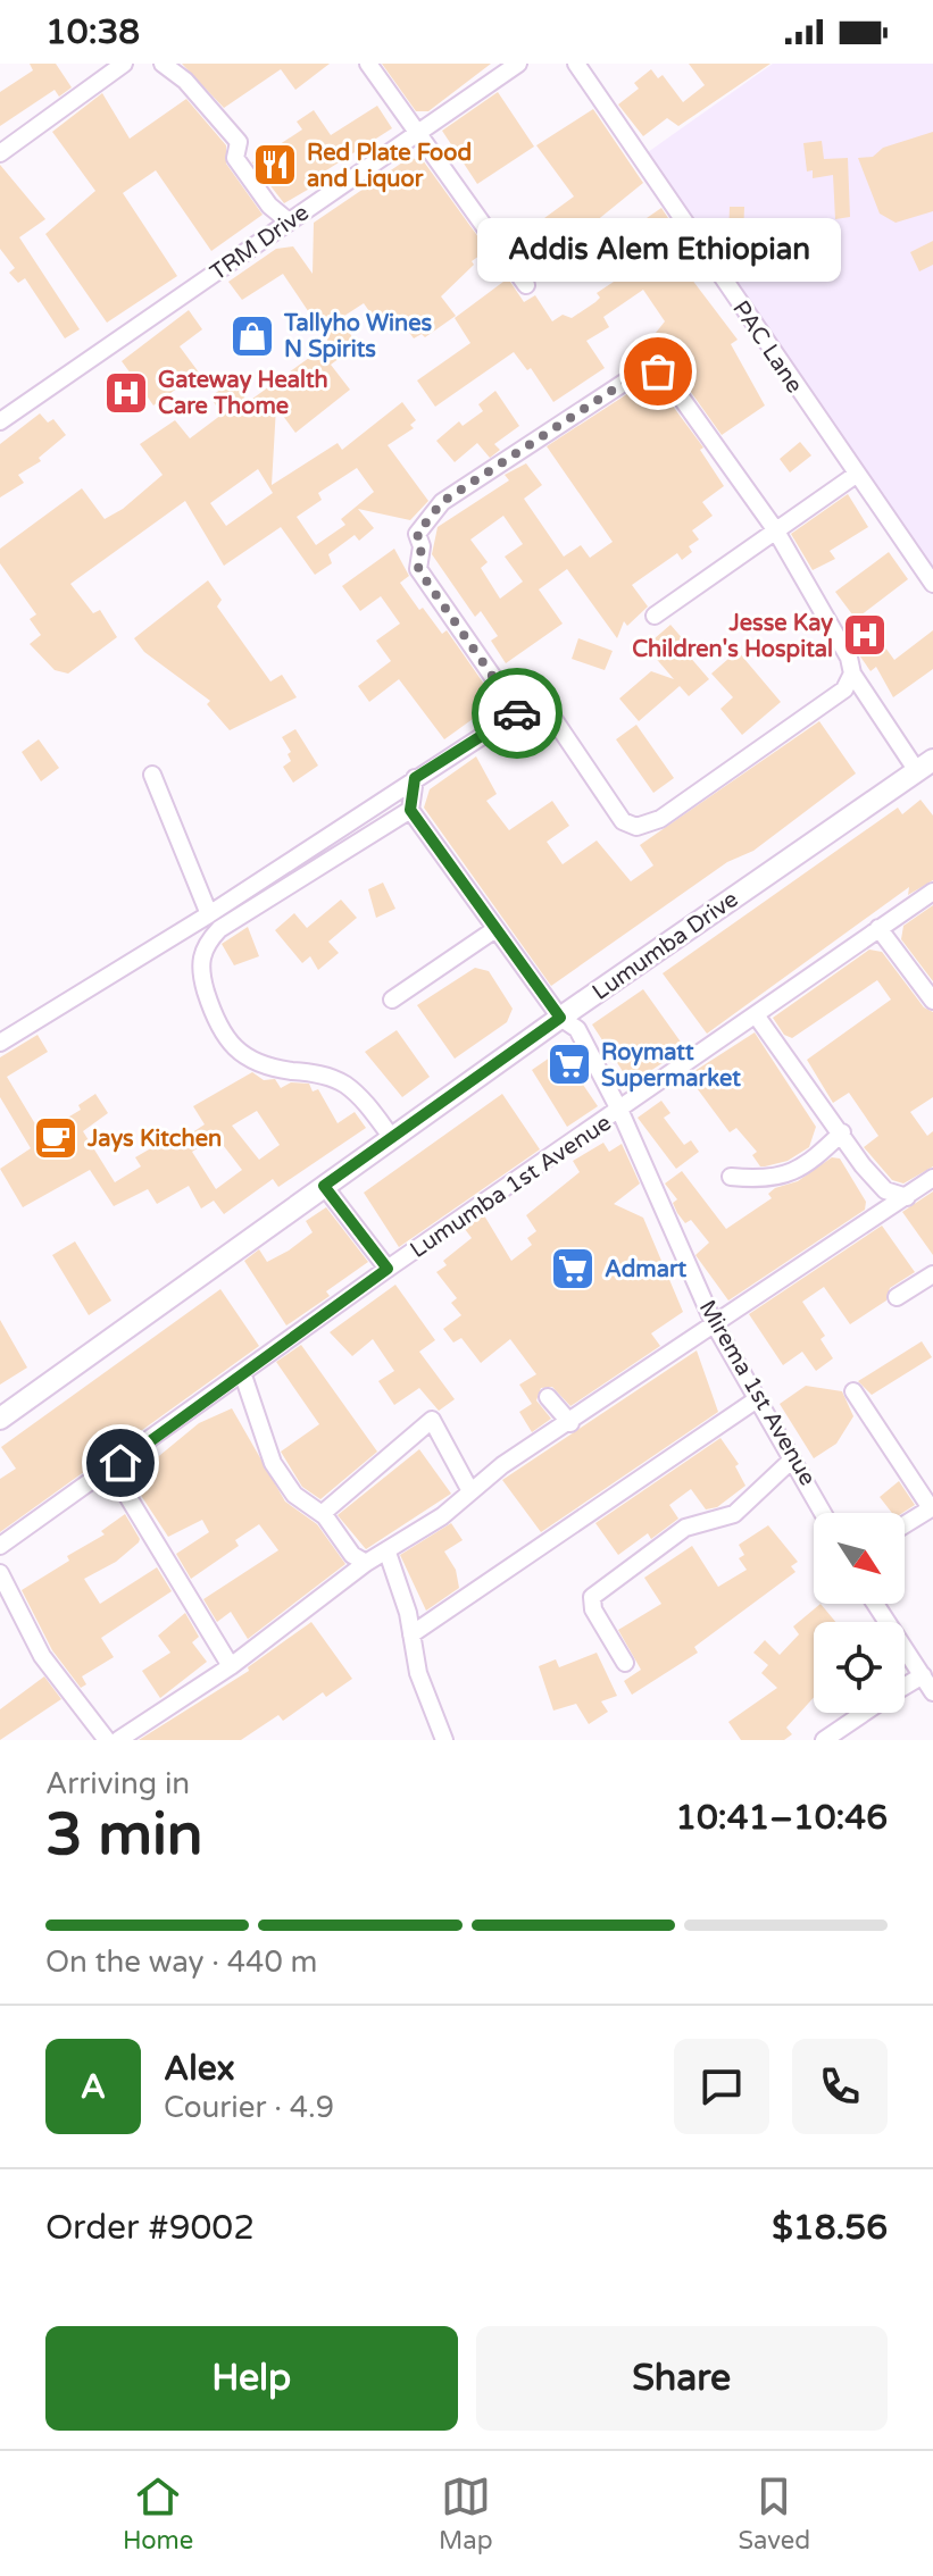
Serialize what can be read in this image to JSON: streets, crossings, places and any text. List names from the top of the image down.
{
  "streets": {
    "street": [
      "TRM Drive",
      "PAC Lane",
      "Lumumba Drive",
      "Lumumba 1st Avenue",
      "Mirema 1st Avenue"
    ]
  },
  "crossings": [
    ["Lumumba Drive", "Mirema 1st Avenue"],
    ["Lumumba 1st Avenue", "Mirema 1st Avenue"]
  ],
  "places": {
    "restaurant": ["Red Plate Food and Liquor"],
    "shop": ["Tallyho Wines N Spirits"],
    "other": ["Addis Alem Ethiopian"],
    "hospital": ["Gateway Health Care Thome", "Jesse Kay Children's Hospital"],
    "supermarket": ["Roymatt Supermarket", "Admart"],
    "cafe": ["Jays Kitchen"]
  },
  "north": "bottom right",
  "page": {
    "status": "10:38",
    "bubble": "Addis Alem Ethiopian",
    "heading": ["3 min", "Arriving in", "10:41–10:46"],
    "panel": [
      "Alex",
      "Courier · 4.9",
      "Order #9002",
      "$18.56"
    ],
    "bar": "On the way · 440 m",
    "round": "A",
    "buttons": ["Help", "Share"],
    "tabs": ["Home", "Map", "Saved"]
  }
}
